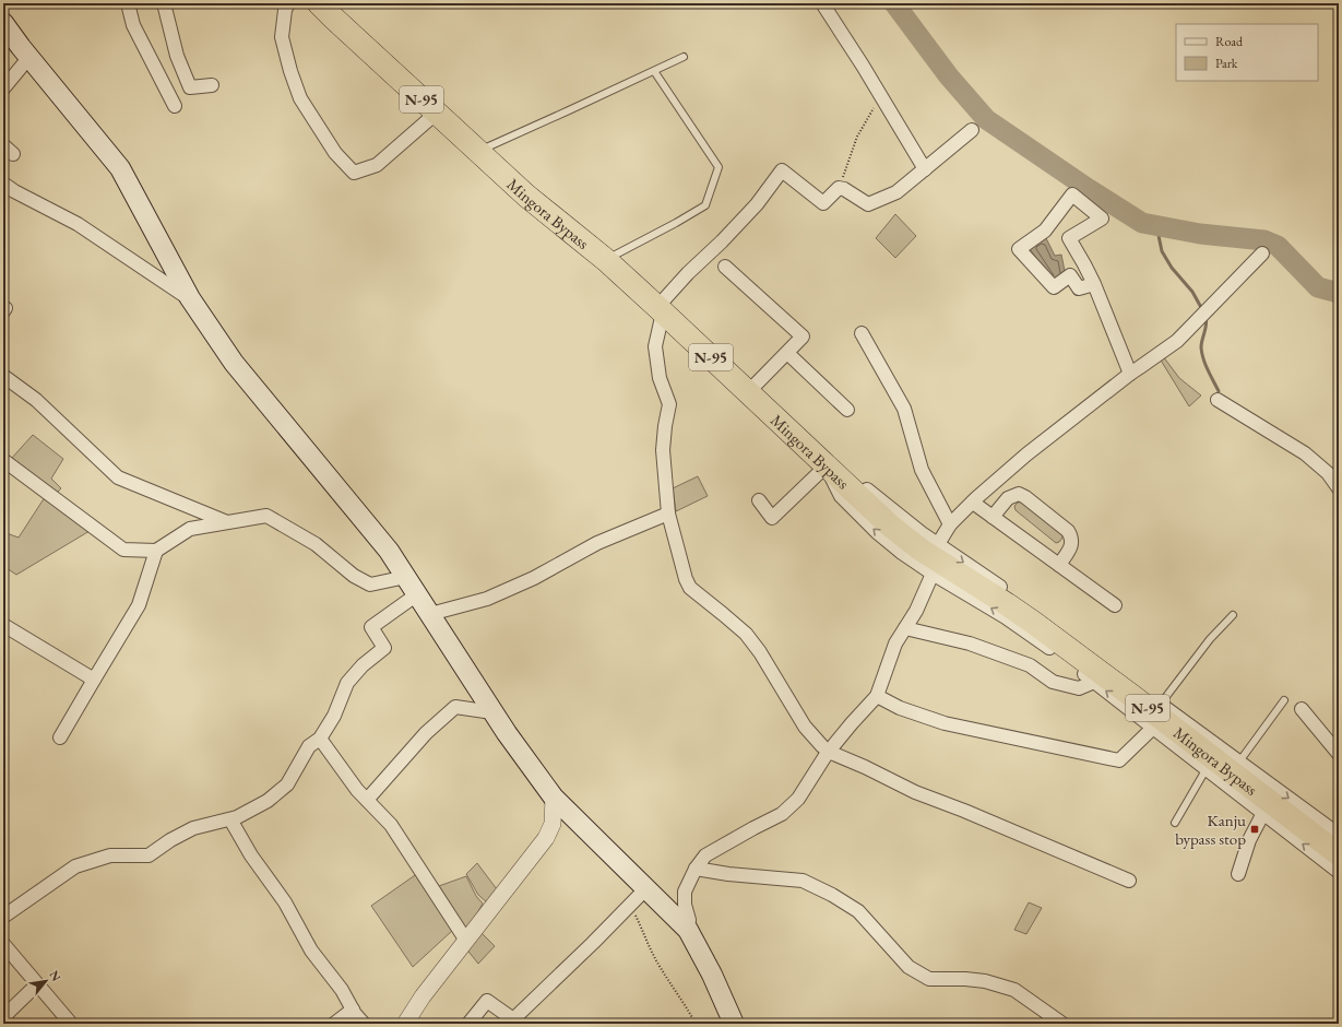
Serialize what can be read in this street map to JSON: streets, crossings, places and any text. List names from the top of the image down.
{
  "streets": {
    "highway": ["N-95", "Mingora Bypass"]
  },
  "places": {
    "transit": ["Kanju bypass stop"]
  },
  "legend": ["Road", "Park"],
  "north": "top right"
}
